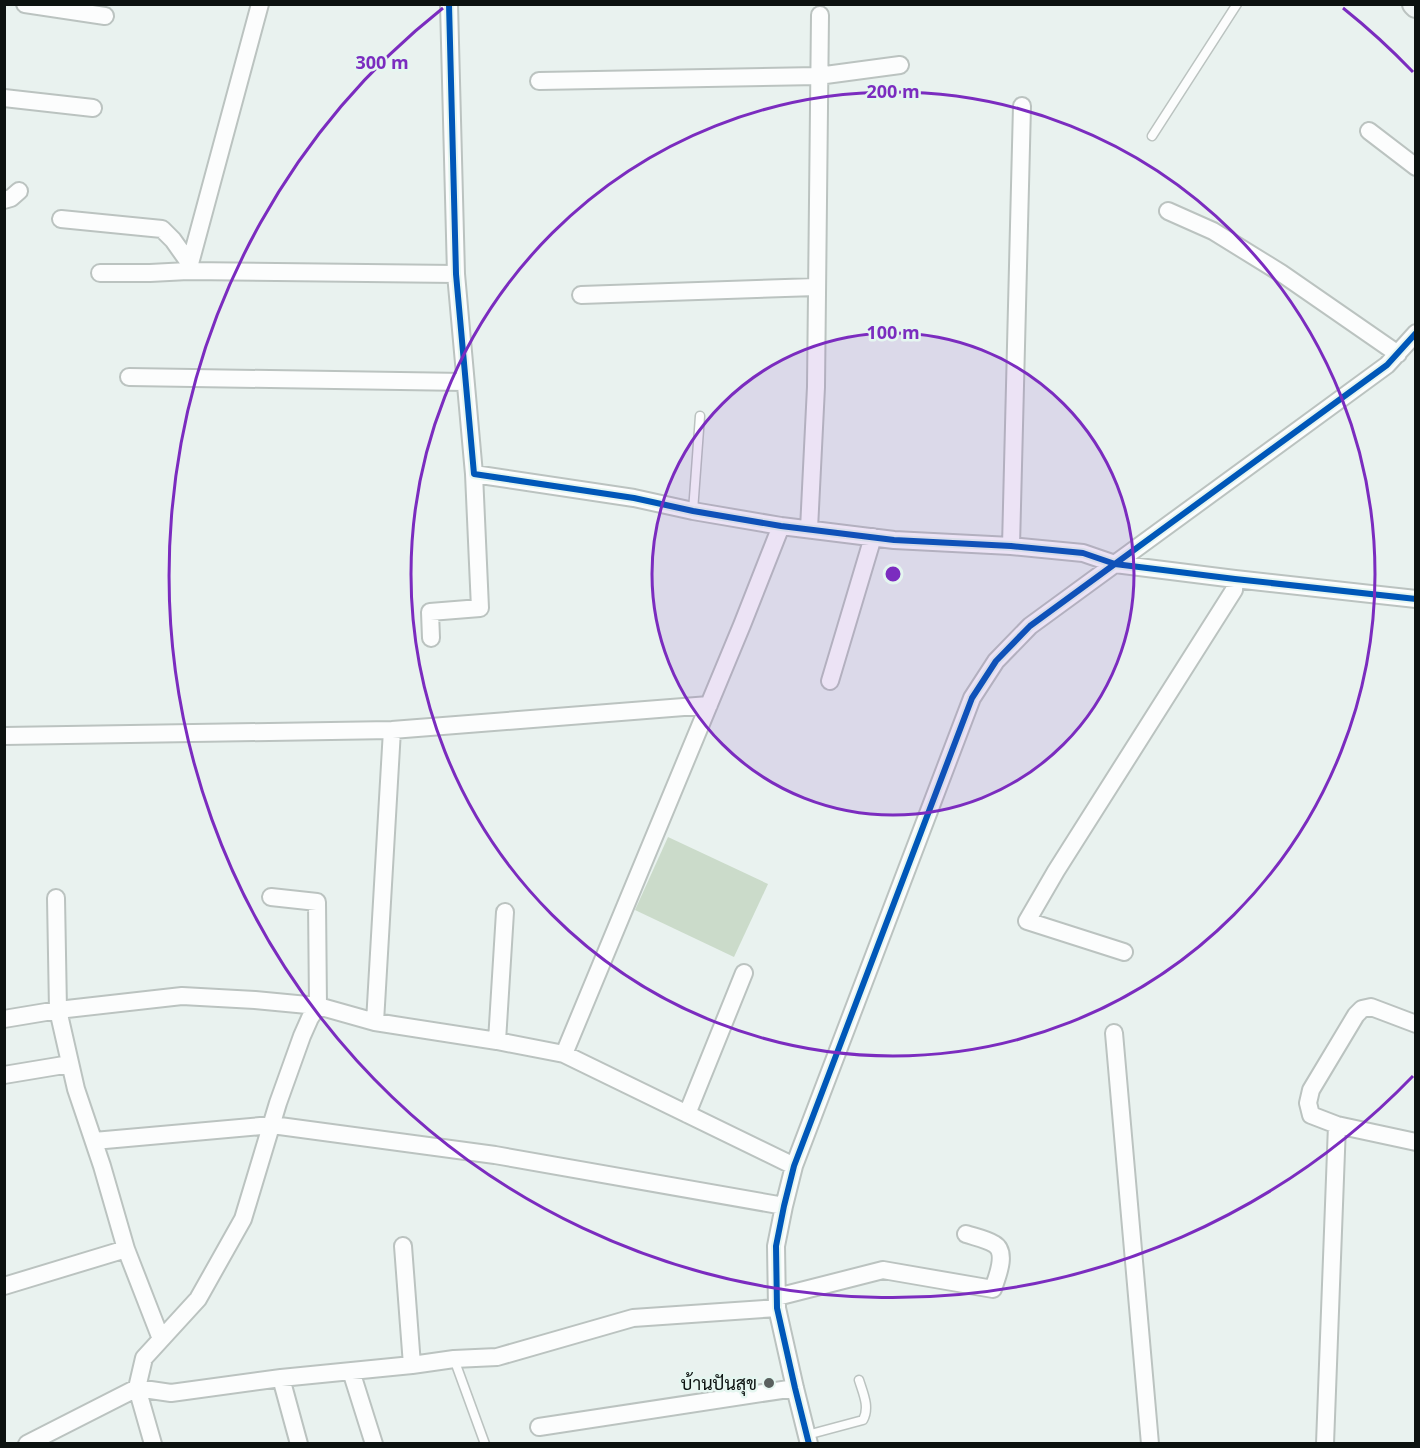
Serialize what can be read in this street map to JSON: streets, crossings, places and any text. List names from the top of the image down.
{
  "places": ["บ้านปันสุข"],
  "rings": ["300 m", "200 m", "100 m"]
}
